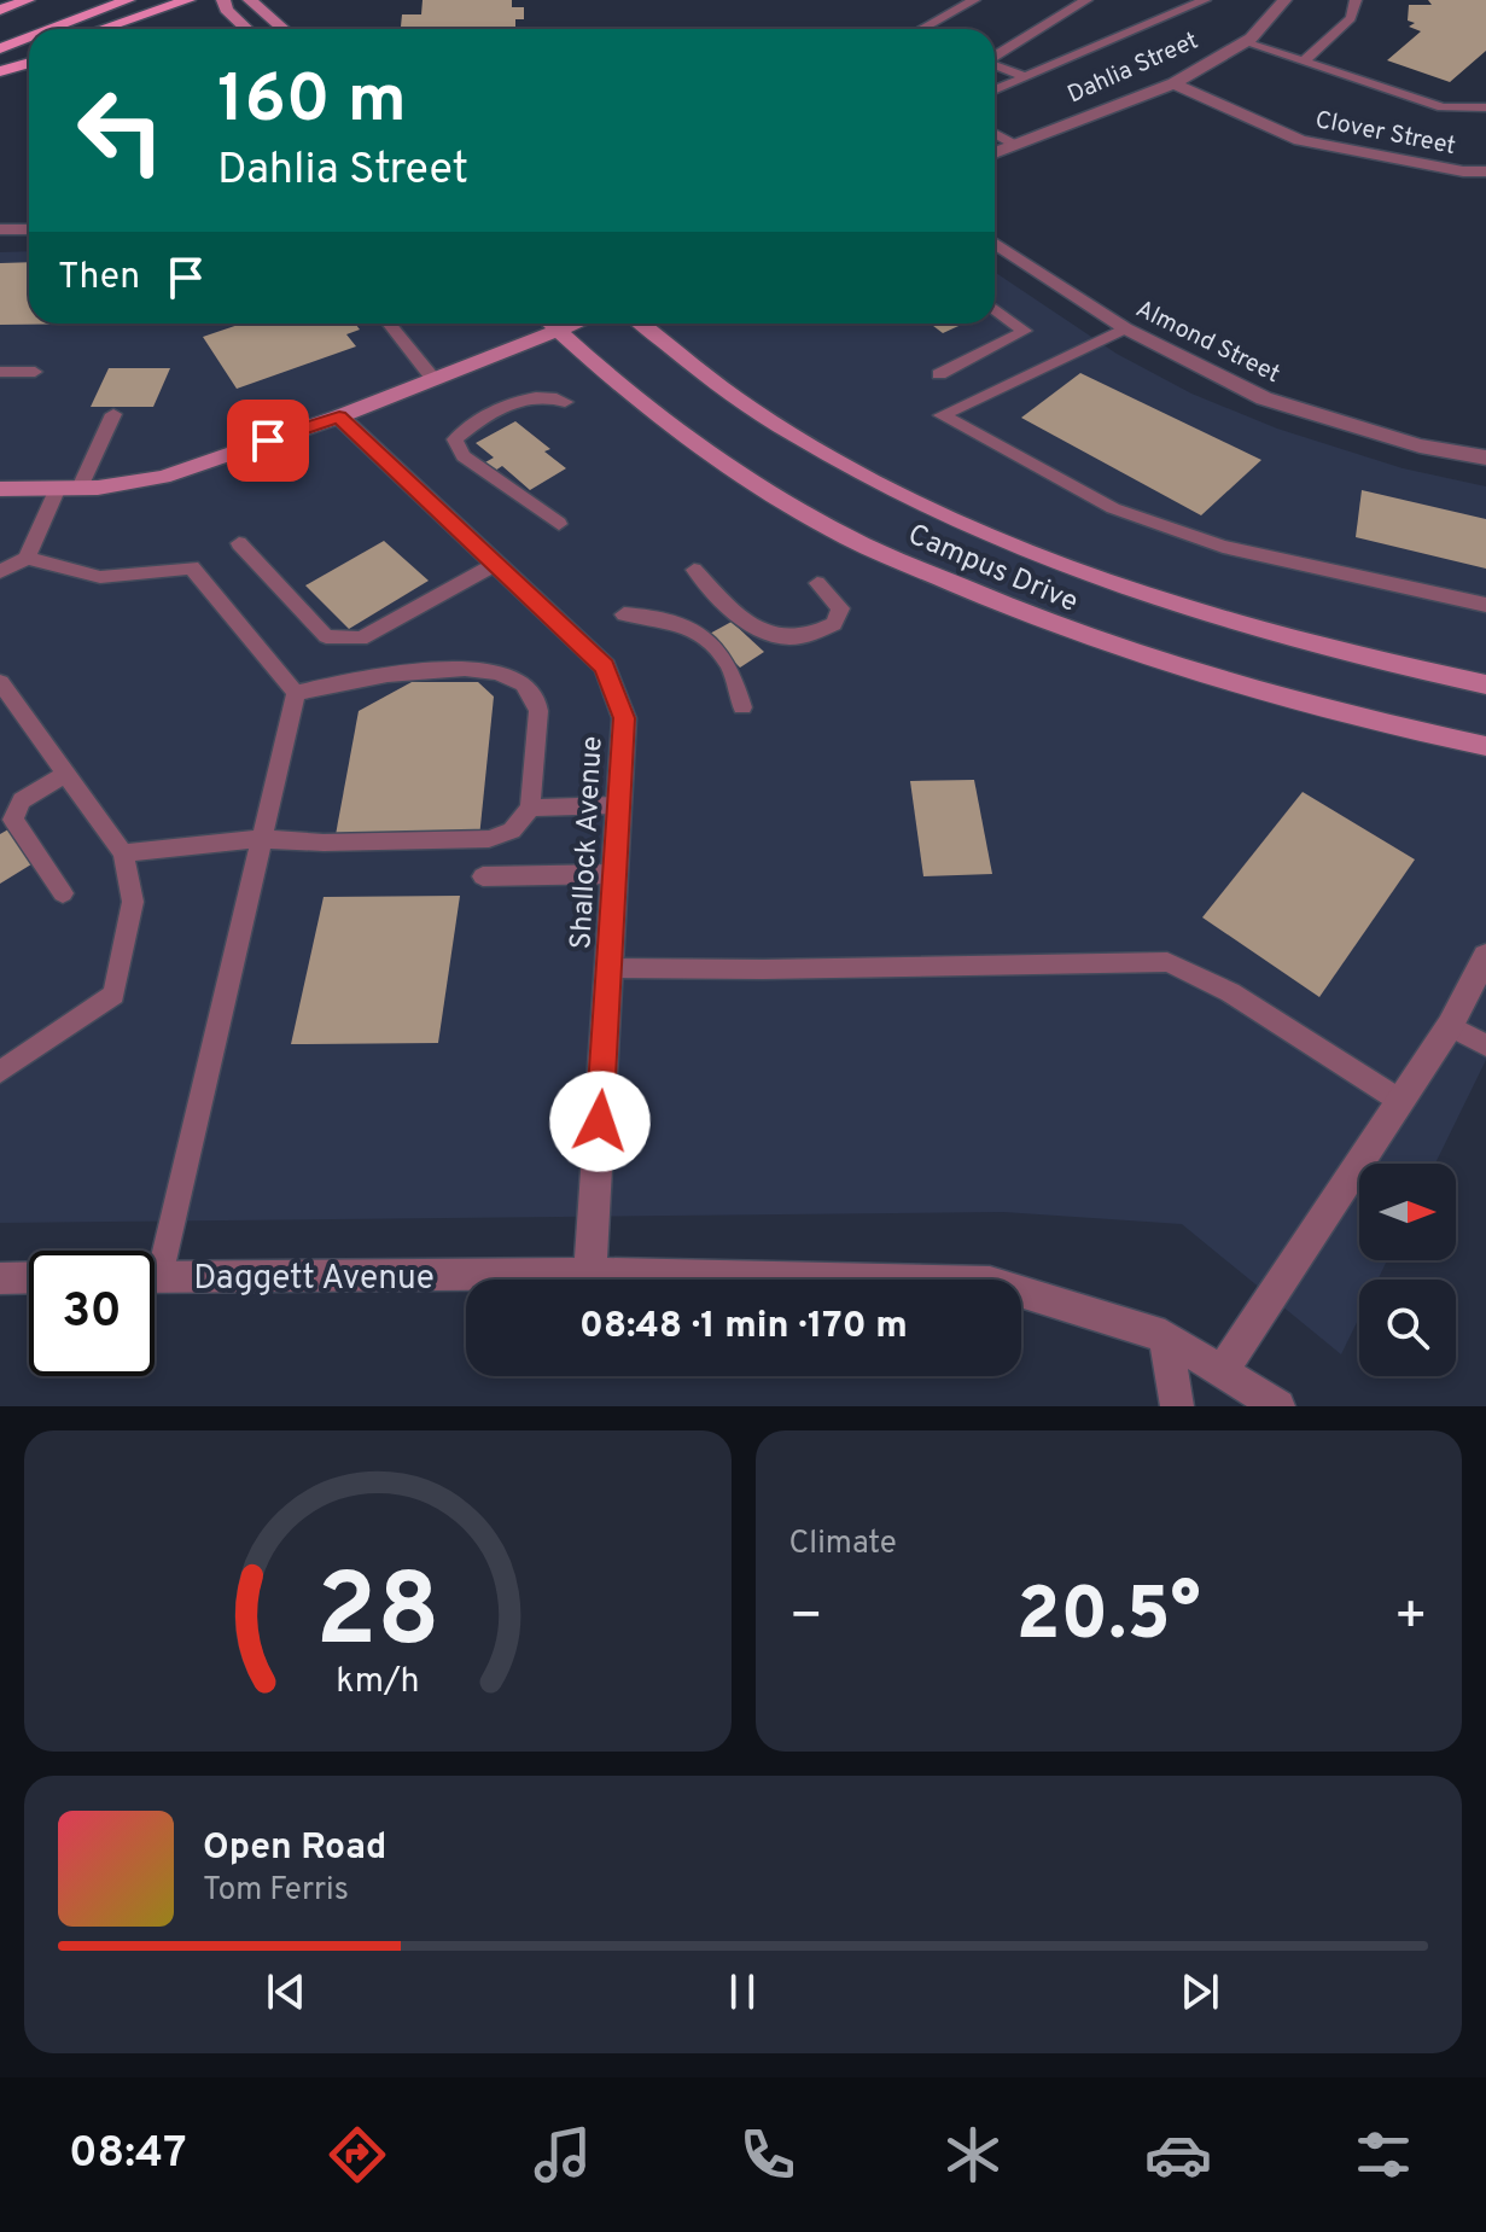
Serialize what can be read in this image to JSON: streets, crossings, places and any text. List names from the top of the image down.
{
  "streets": {
    "street": [
      "Dahlia Street",
      "Clover Street",
      "Almond Street",
      "Campus Drive",
      "Shallock Avenue",
      "Daggett Avenue"
    ]
  },
  "crossings": [
    ["Dahlia Street", "Clover Street"],
    ["Shallock Avenue", "Daggett Avenue"]
  ],
  "north": "right",
  "page": {
    "turn": ["160 m", "Dahlia Street"],
    "then": "Then",
    "limit": "30",
    "trip": "08:48 · 1 min · 170 m",
    "tile": "Climate",
    "heat": ["−", "20.5°", "+"],
    "song": ["Open Road", "Tom Ferris"],
    "tabs": "08:47",
    "gauge": ["28", "km/h"]
  }
}
